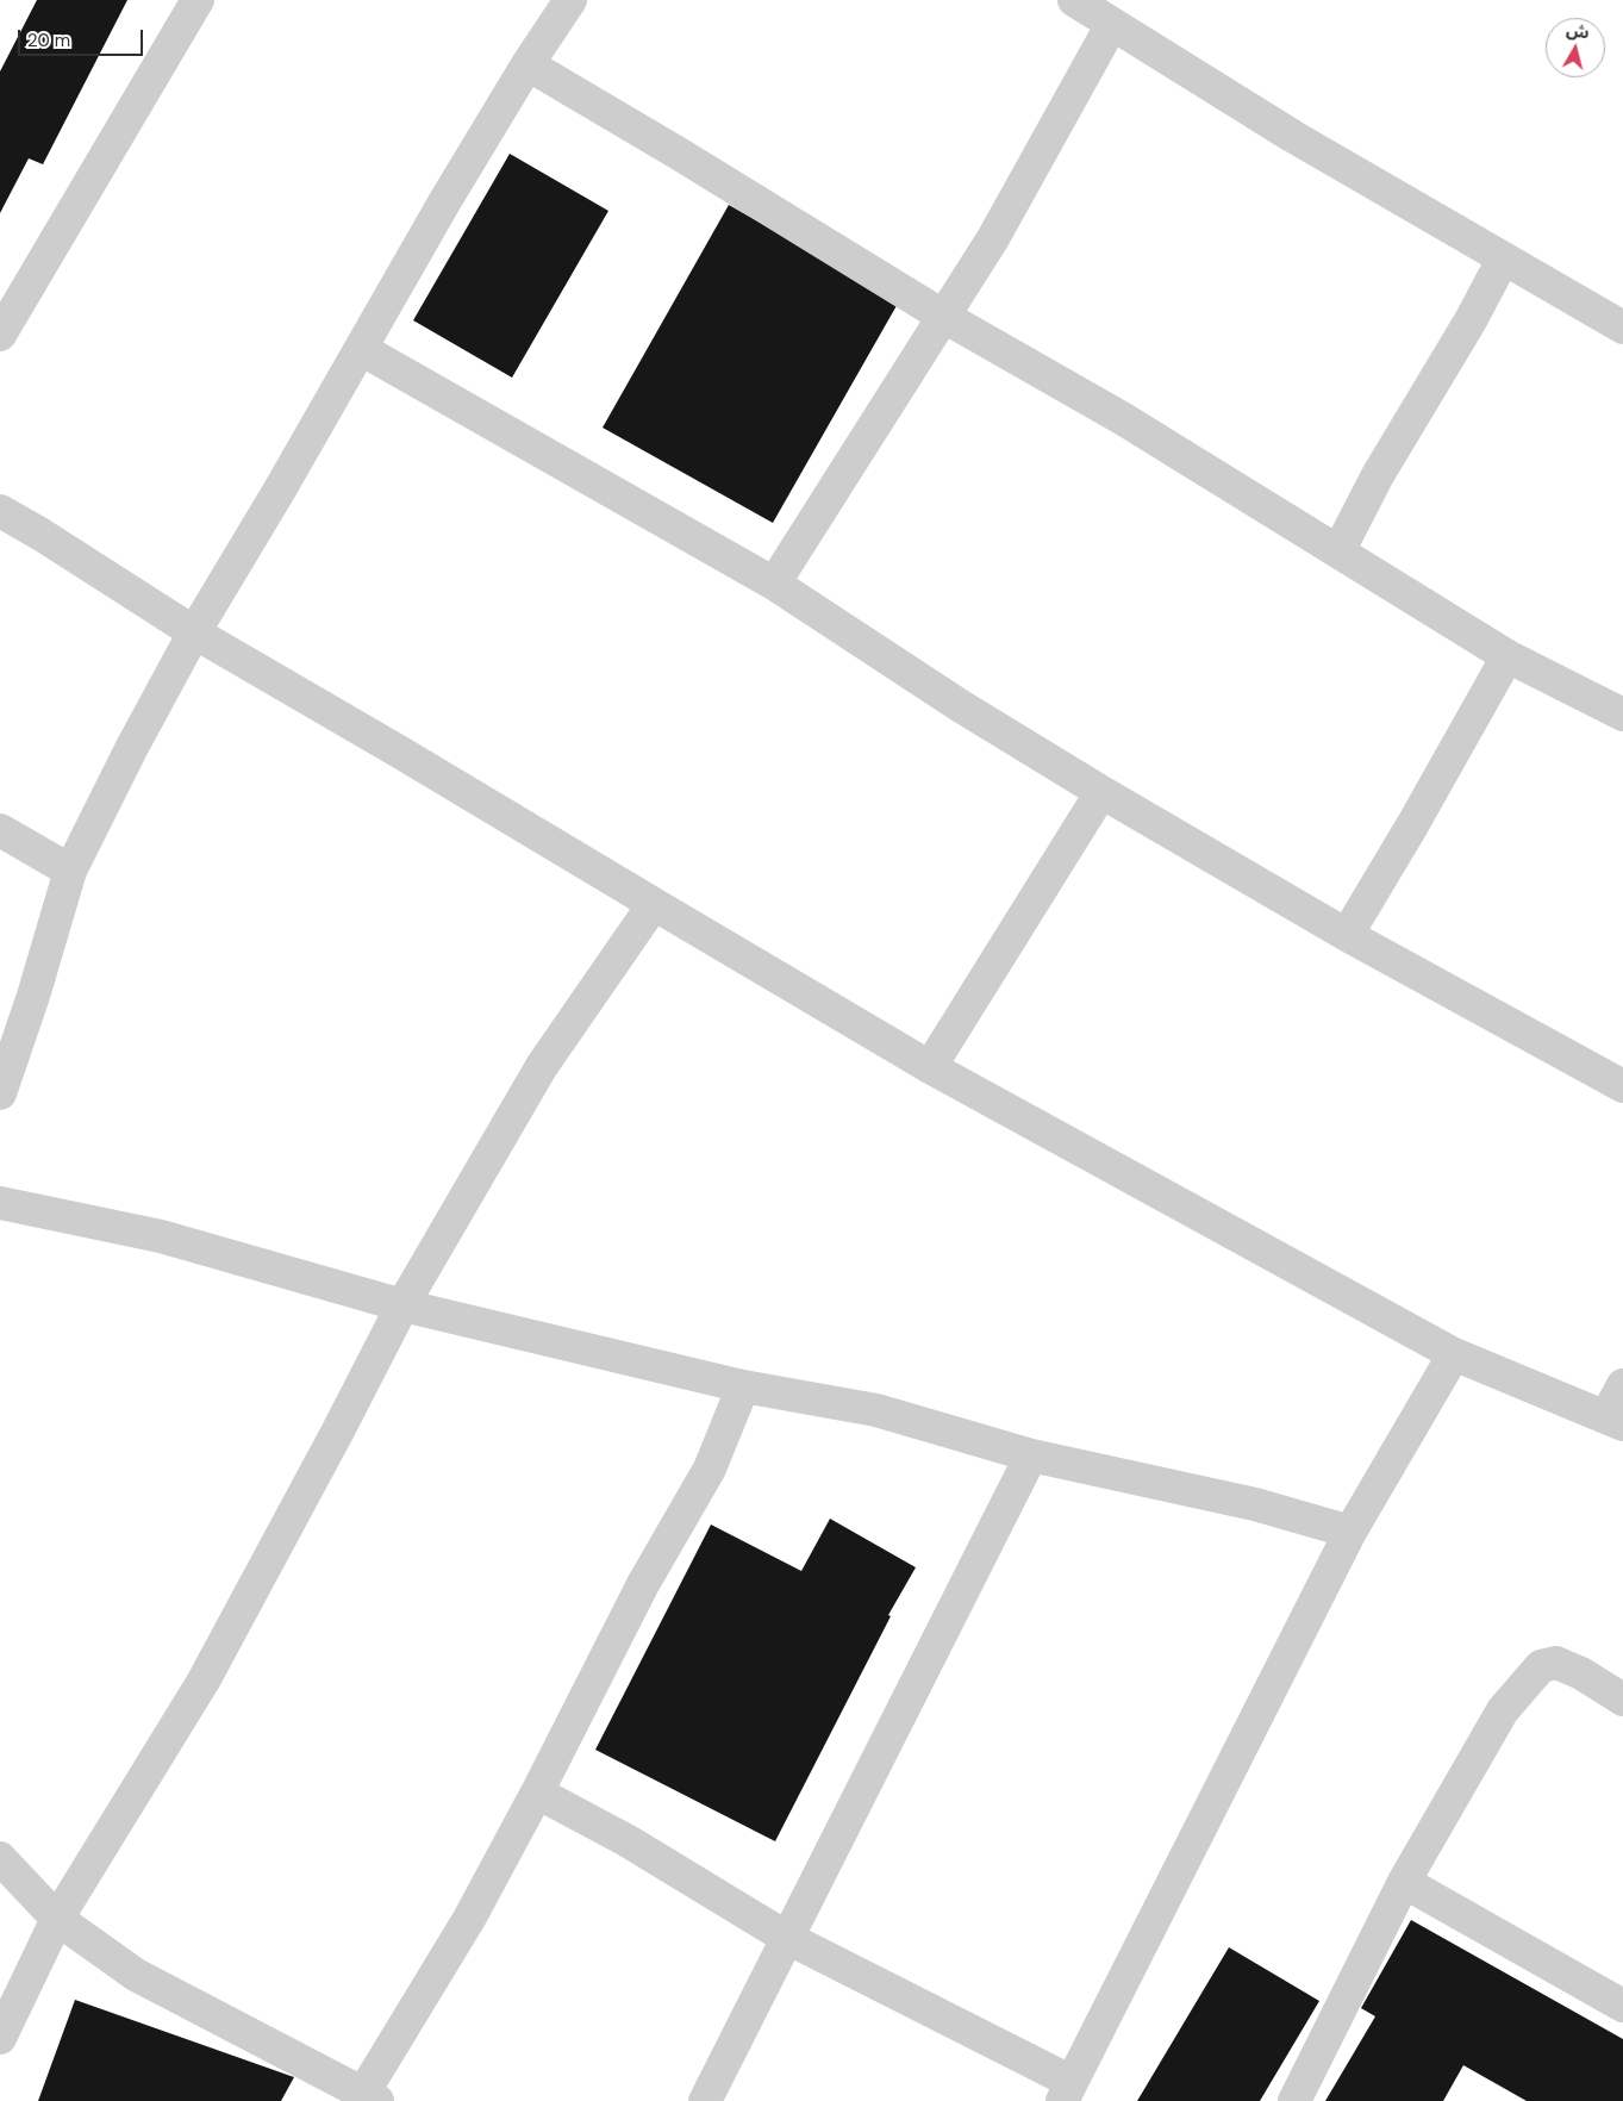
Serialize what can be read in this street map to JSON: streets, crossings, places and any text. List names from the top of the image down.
{
  "scale_bar": "20 m",
  "north": "top"
}
